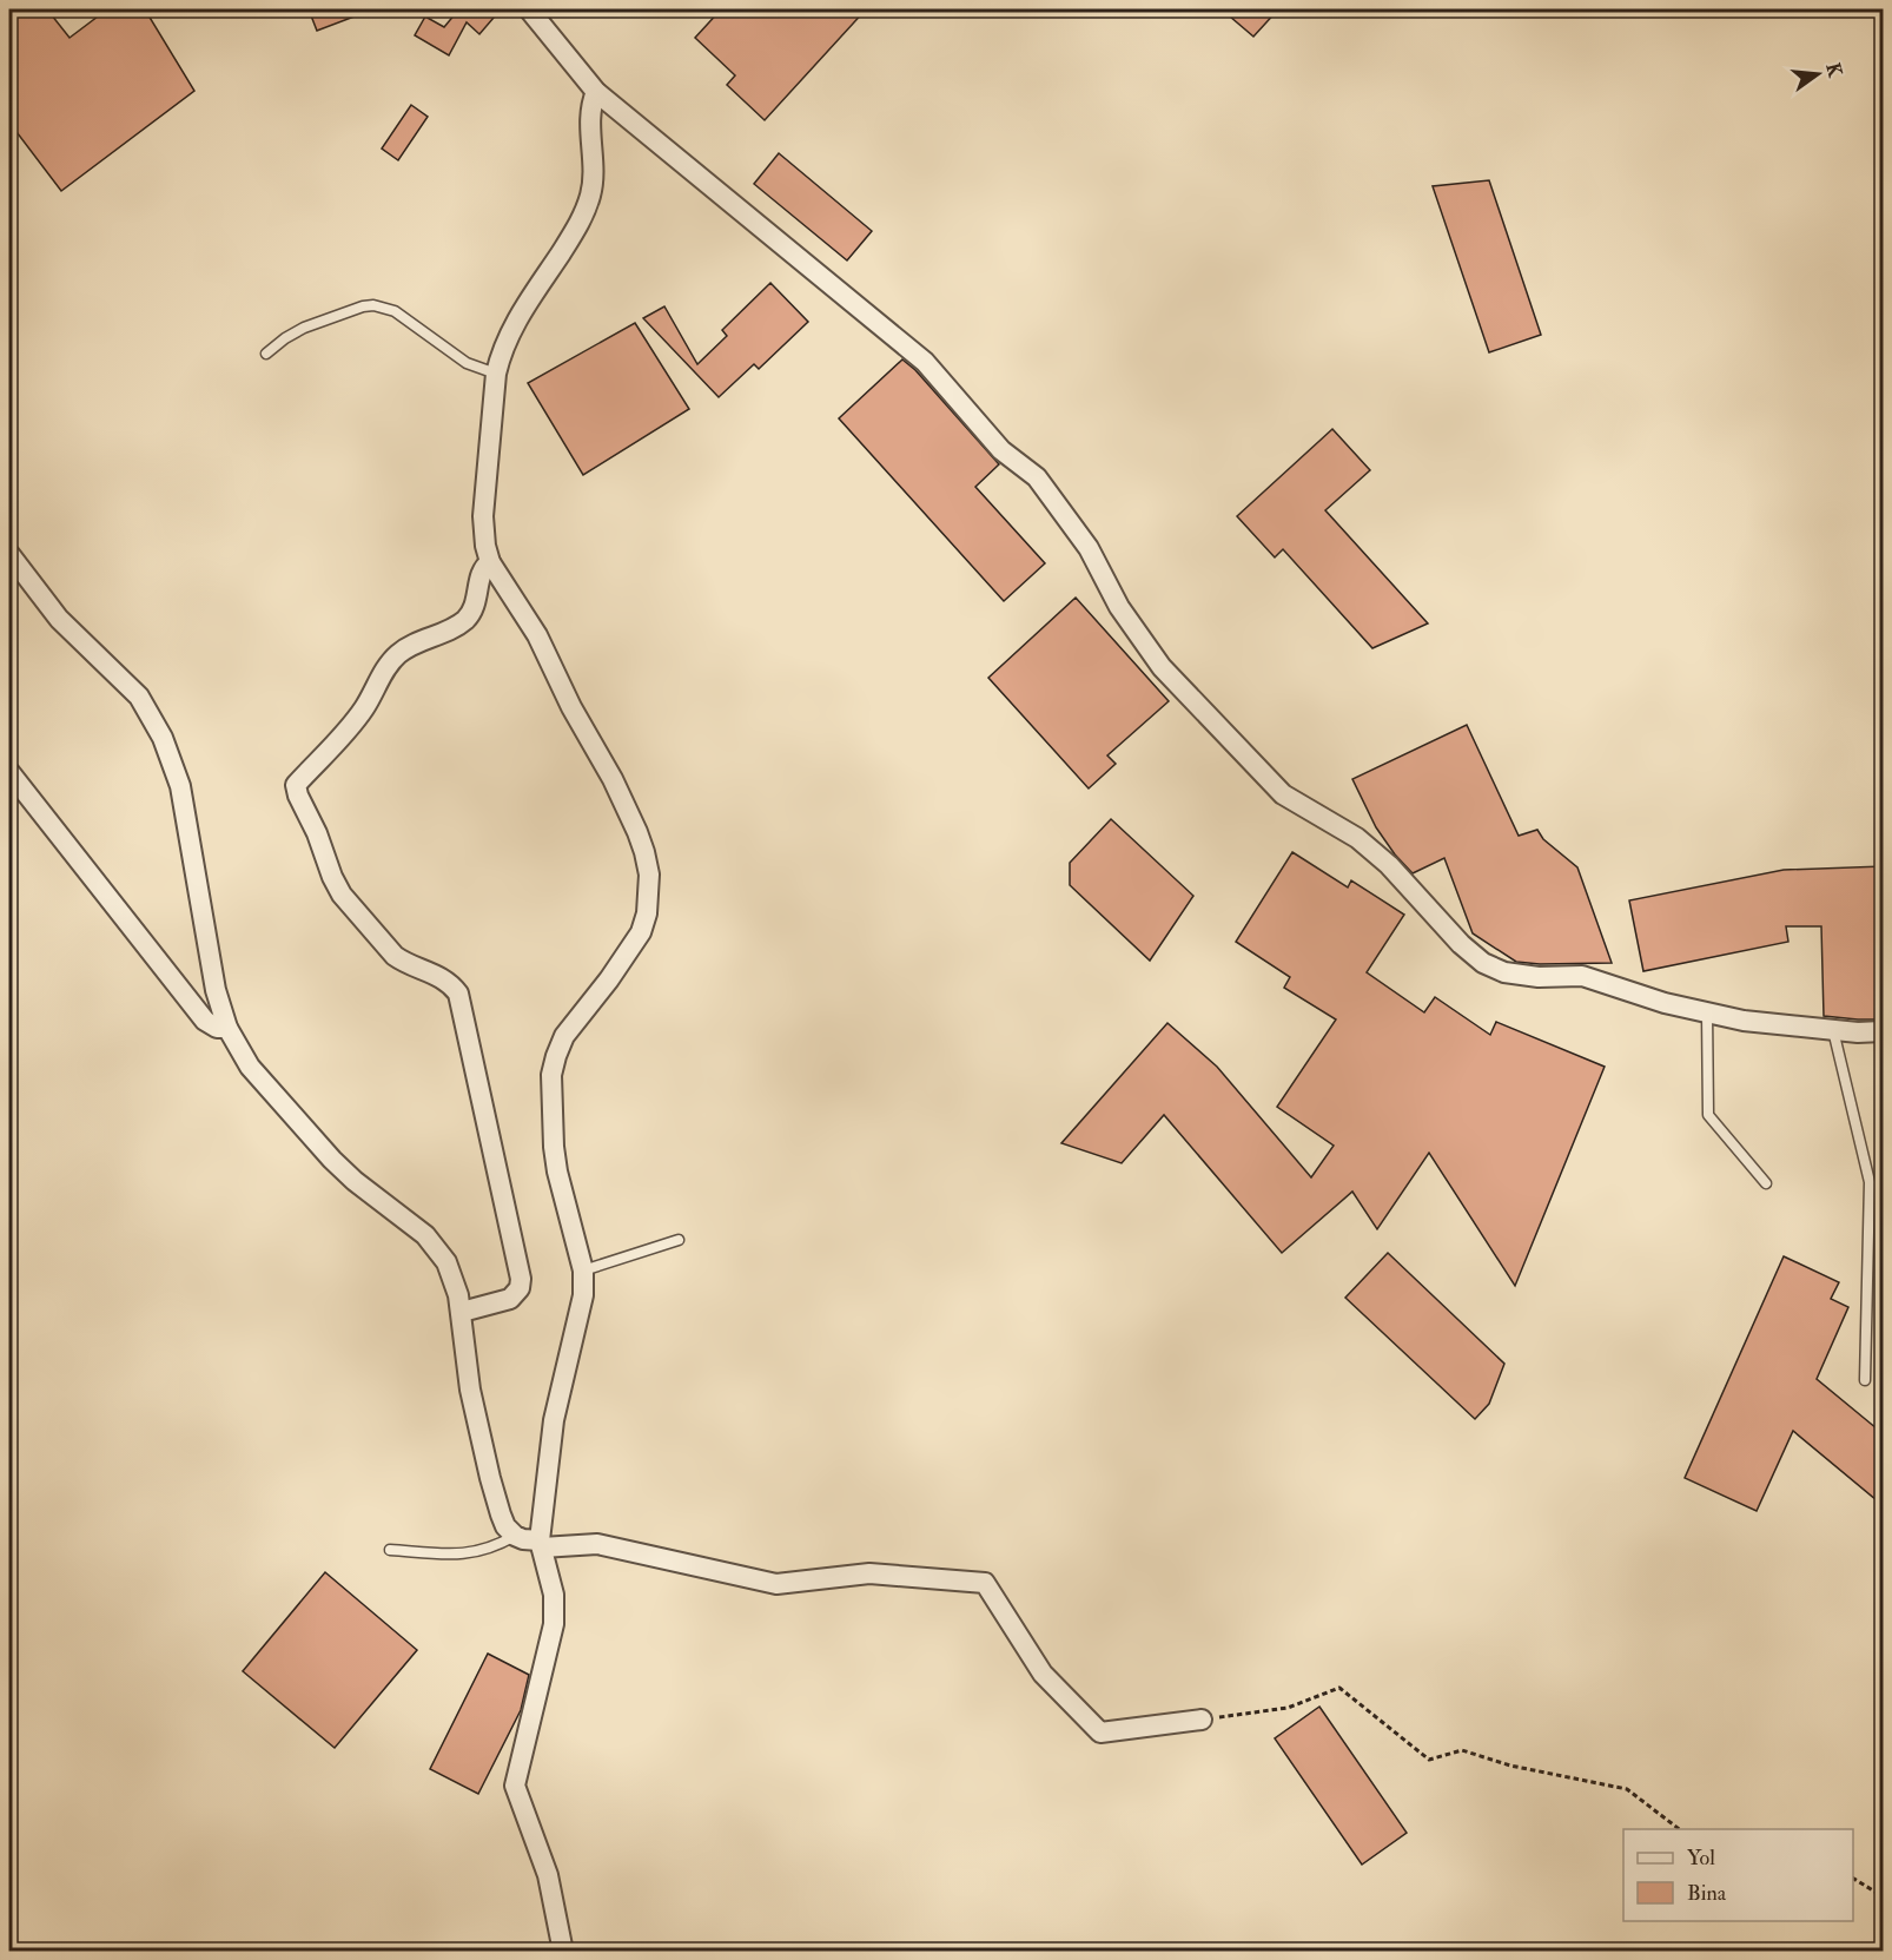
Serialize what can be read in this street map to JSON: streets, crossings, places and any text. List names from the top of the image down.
{
  "legend": ["Yol", "Bina"],
  "north": "right"
}
